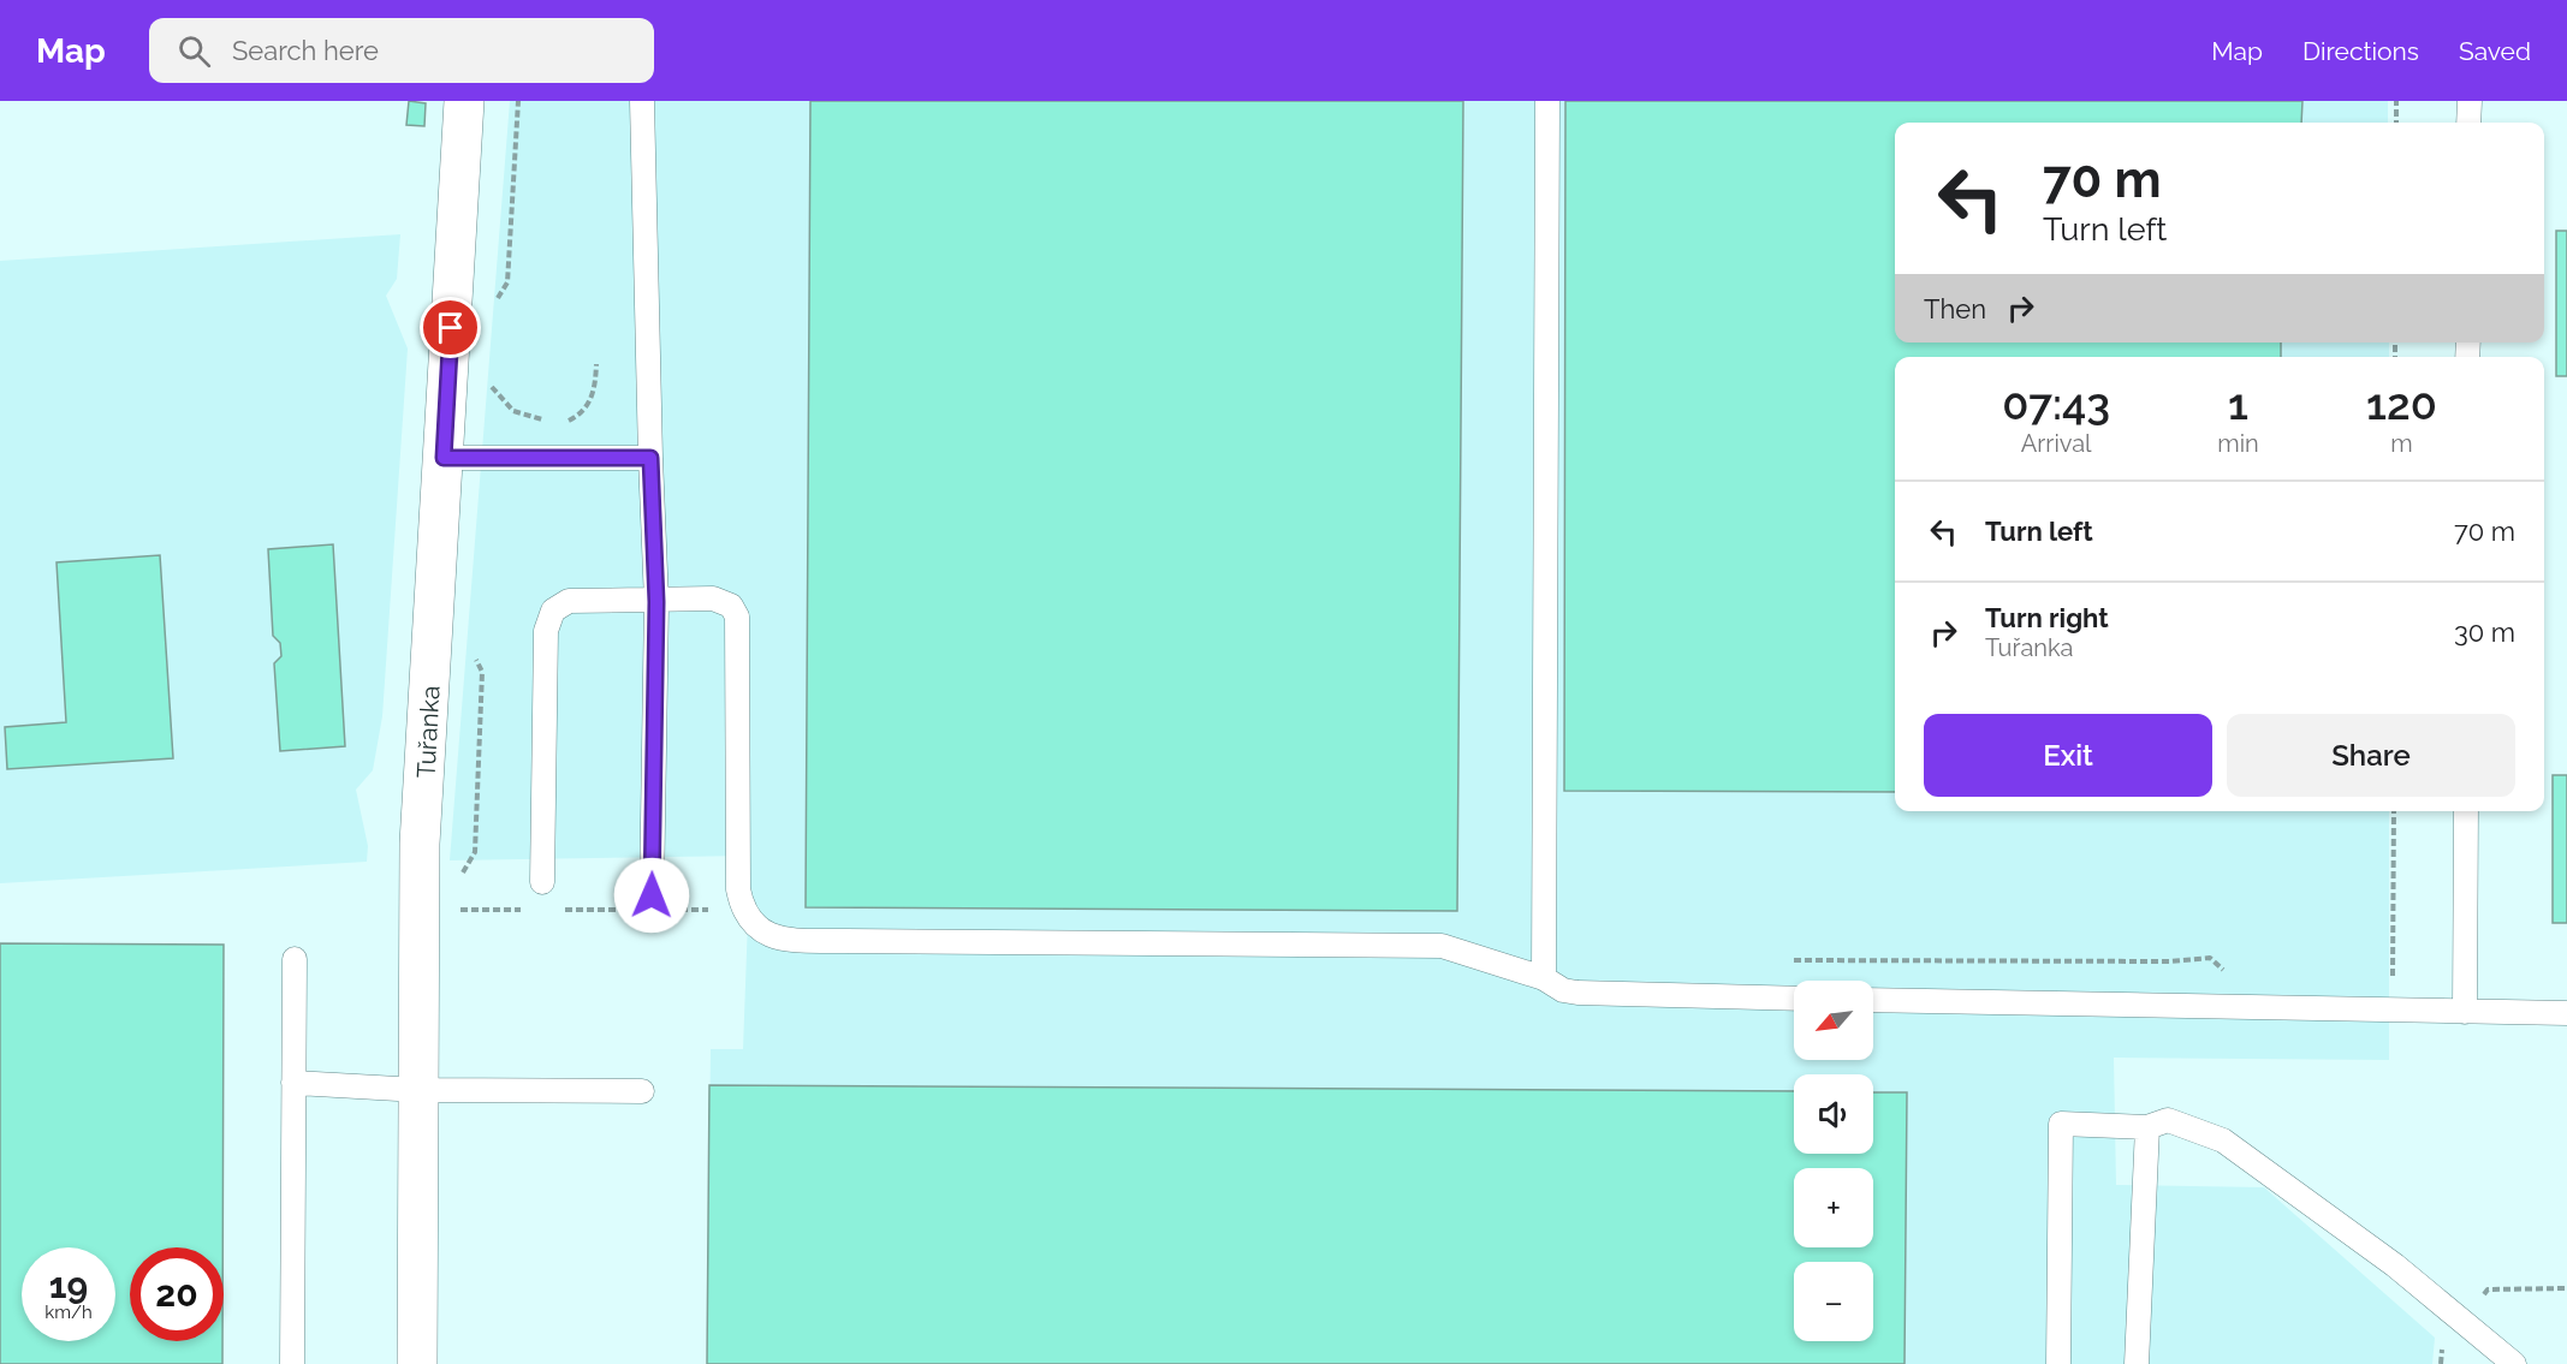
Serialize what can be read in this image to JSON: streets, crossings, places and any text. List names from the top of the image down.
{
  "streets": {
    "street": ["Tuřanka"]
  },
  "north": "bottom left",
  "page": {
    "header": "Map",
    "search": "Search here",
    "nav": ["Map", "Directions", "Saved"],
    "turn": ["70 m", "Turn left"],
    "then": "Then",
    "eta": [
      "07:43",
      "Arrival",
      "1",
      "min",
      "120",
      "m"
    ],
    "list": [
      {
        "name": "Turn left",
        "value": "70 m"
      },
      {
        "name": "Turn right",
        "note": "Tuřanka",
        "value": "30 m"
      }
    ],
    "buttons": ["Exit", "Share"],
    "map_buttons": ["+", "−"],
    "speed": "19 km/h",
    "limit": "20"
  }
}
